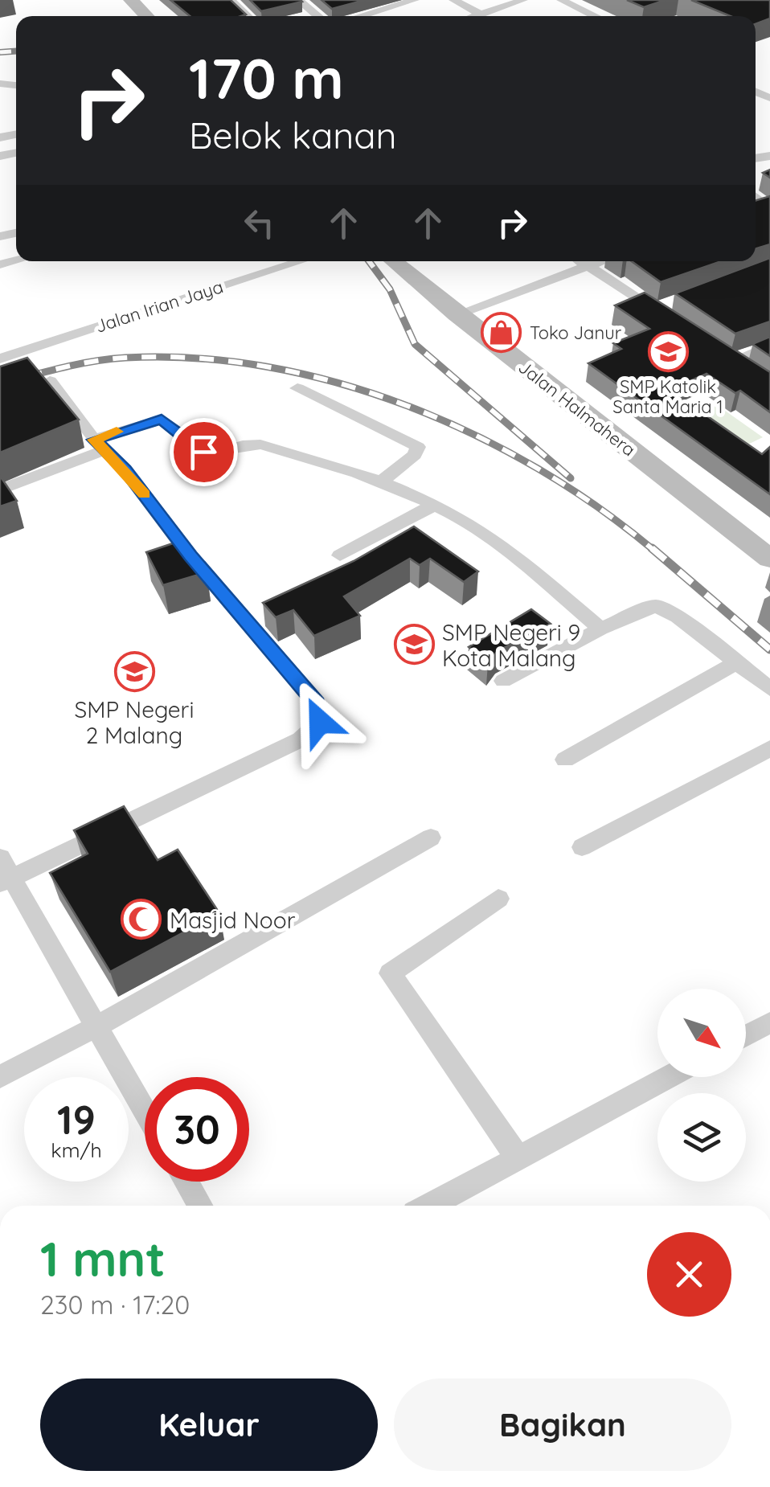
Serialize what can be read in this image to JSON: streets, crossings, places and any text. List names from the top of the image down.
{
  "streets": {
    "street": ["Jalan Irian Jaya", "Jalan Halmahera"]
  },
  "places": {
    "shop": ["Toko Janur"],
    "school or university": ["SMP Katolik Santa Maria 1", "SMP Negeri 9 Kota Malang", "SMP Negeri 2 Malang"],
    "mosque": ["Masjid Noor"]
  },
  "north": "bottom right",
  "page": {
    "turn": ["170 m", "Belok kanan"],
    "speed": "19 km/h",
    "limit": "30",
    "heading": ["1 mnt", "230 m · 17:20"],
    "buttons": ["Keluar", "Bagikan"]
  }
}
